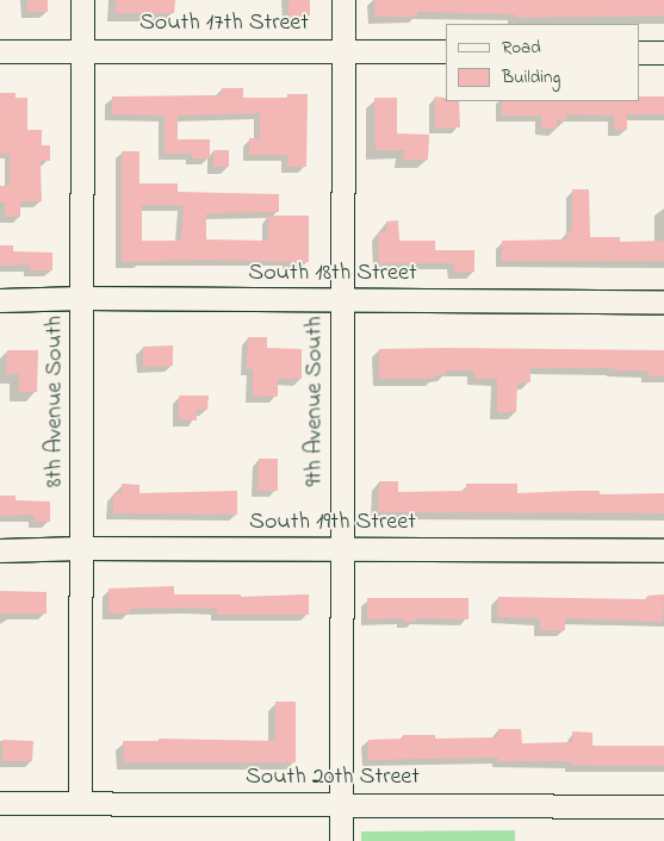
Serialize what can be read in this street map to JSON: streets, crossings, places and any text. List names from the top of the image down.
{
  "streets": {
    "street": [
      "South 17th Street",
      "South 18th Street",
      "8th Avenue South",
      "9th Avenue South",
      "South 19th Street",
      "South 20th Street"
    ]
  },
  "crossings": [
    ["South 17th Street", "8th Avenue South"],
    ["South 17th Street", "9th Avenue South"],
    ["South 18th Street", "8th Avenue South"],
    ["South 18th Street", "9th Avenue South"],
    ["8th Avenue South", "South 19th Street"],
    ["8th Avenue South", "South 20th Street"],
    ["9th Avenue South", "South 19th Street"],
    ["9th Avenue South", "South 20th Street"]
  ],
  "legend": ["Road", "Building"]
}
